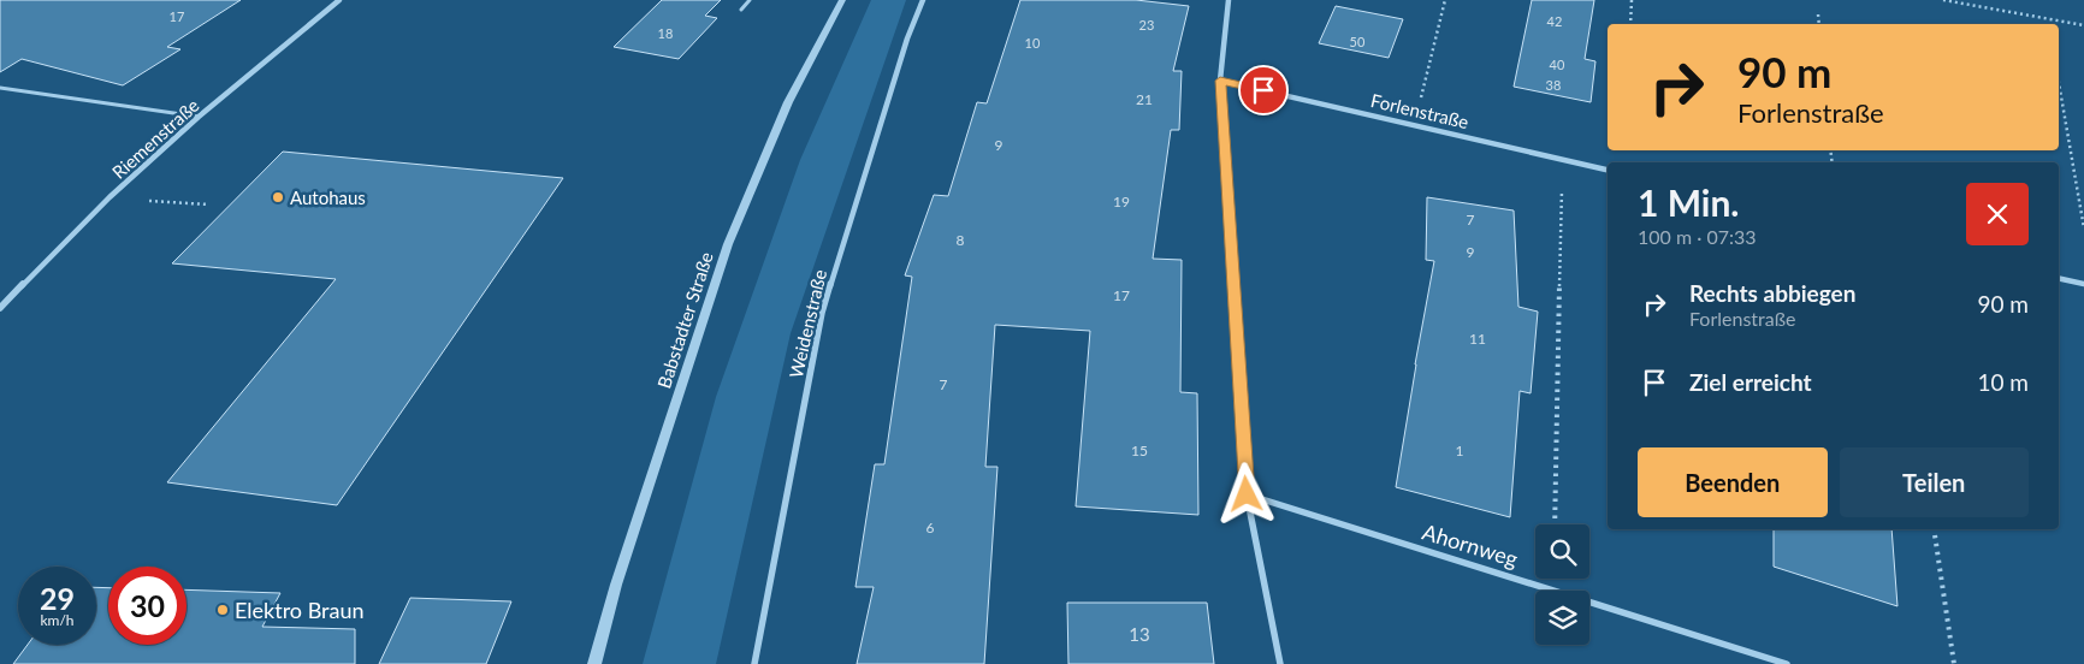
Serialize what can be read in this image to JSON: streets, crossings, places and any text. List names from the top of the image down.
{
  "streets": {
    "street": [
      "Forlenstraße",
      "Riemenstraße",
      "Babstadter Straße",
      "Weidenstraße",
      "Ahornweg"
    ]
  },
  "places": ["Autohaus", "Elektro Braun"],
  "house_numbers": [
    "17",
    "42",
    "23",
    "18",
    "50",
    "10",
    "40",
    "38",
    "21",
    "9",
    "19",
    "7",
    "8",
    "9",
    "17",
    "11",
    "7",
    "15",
    "1",
    "6",
    "13"
  ],
  "page": {
    "turn": ["90 m", "Forlenstraße"],
    "heading": ["1 Min.", "100 m · 07:33"],
    "list": [
      {
        "name": "Rechts abbiegen",
        "note": "Forlenstraße",
        "value": "90 m"
      },
      {
        "name": "Ziel erreicht",
        "value": "10 m"
      }
    ],
    "buttons": ["Beenden", "Teilen"],
    "speed": "29 km/h",
    "limit": "30"
  }
}
